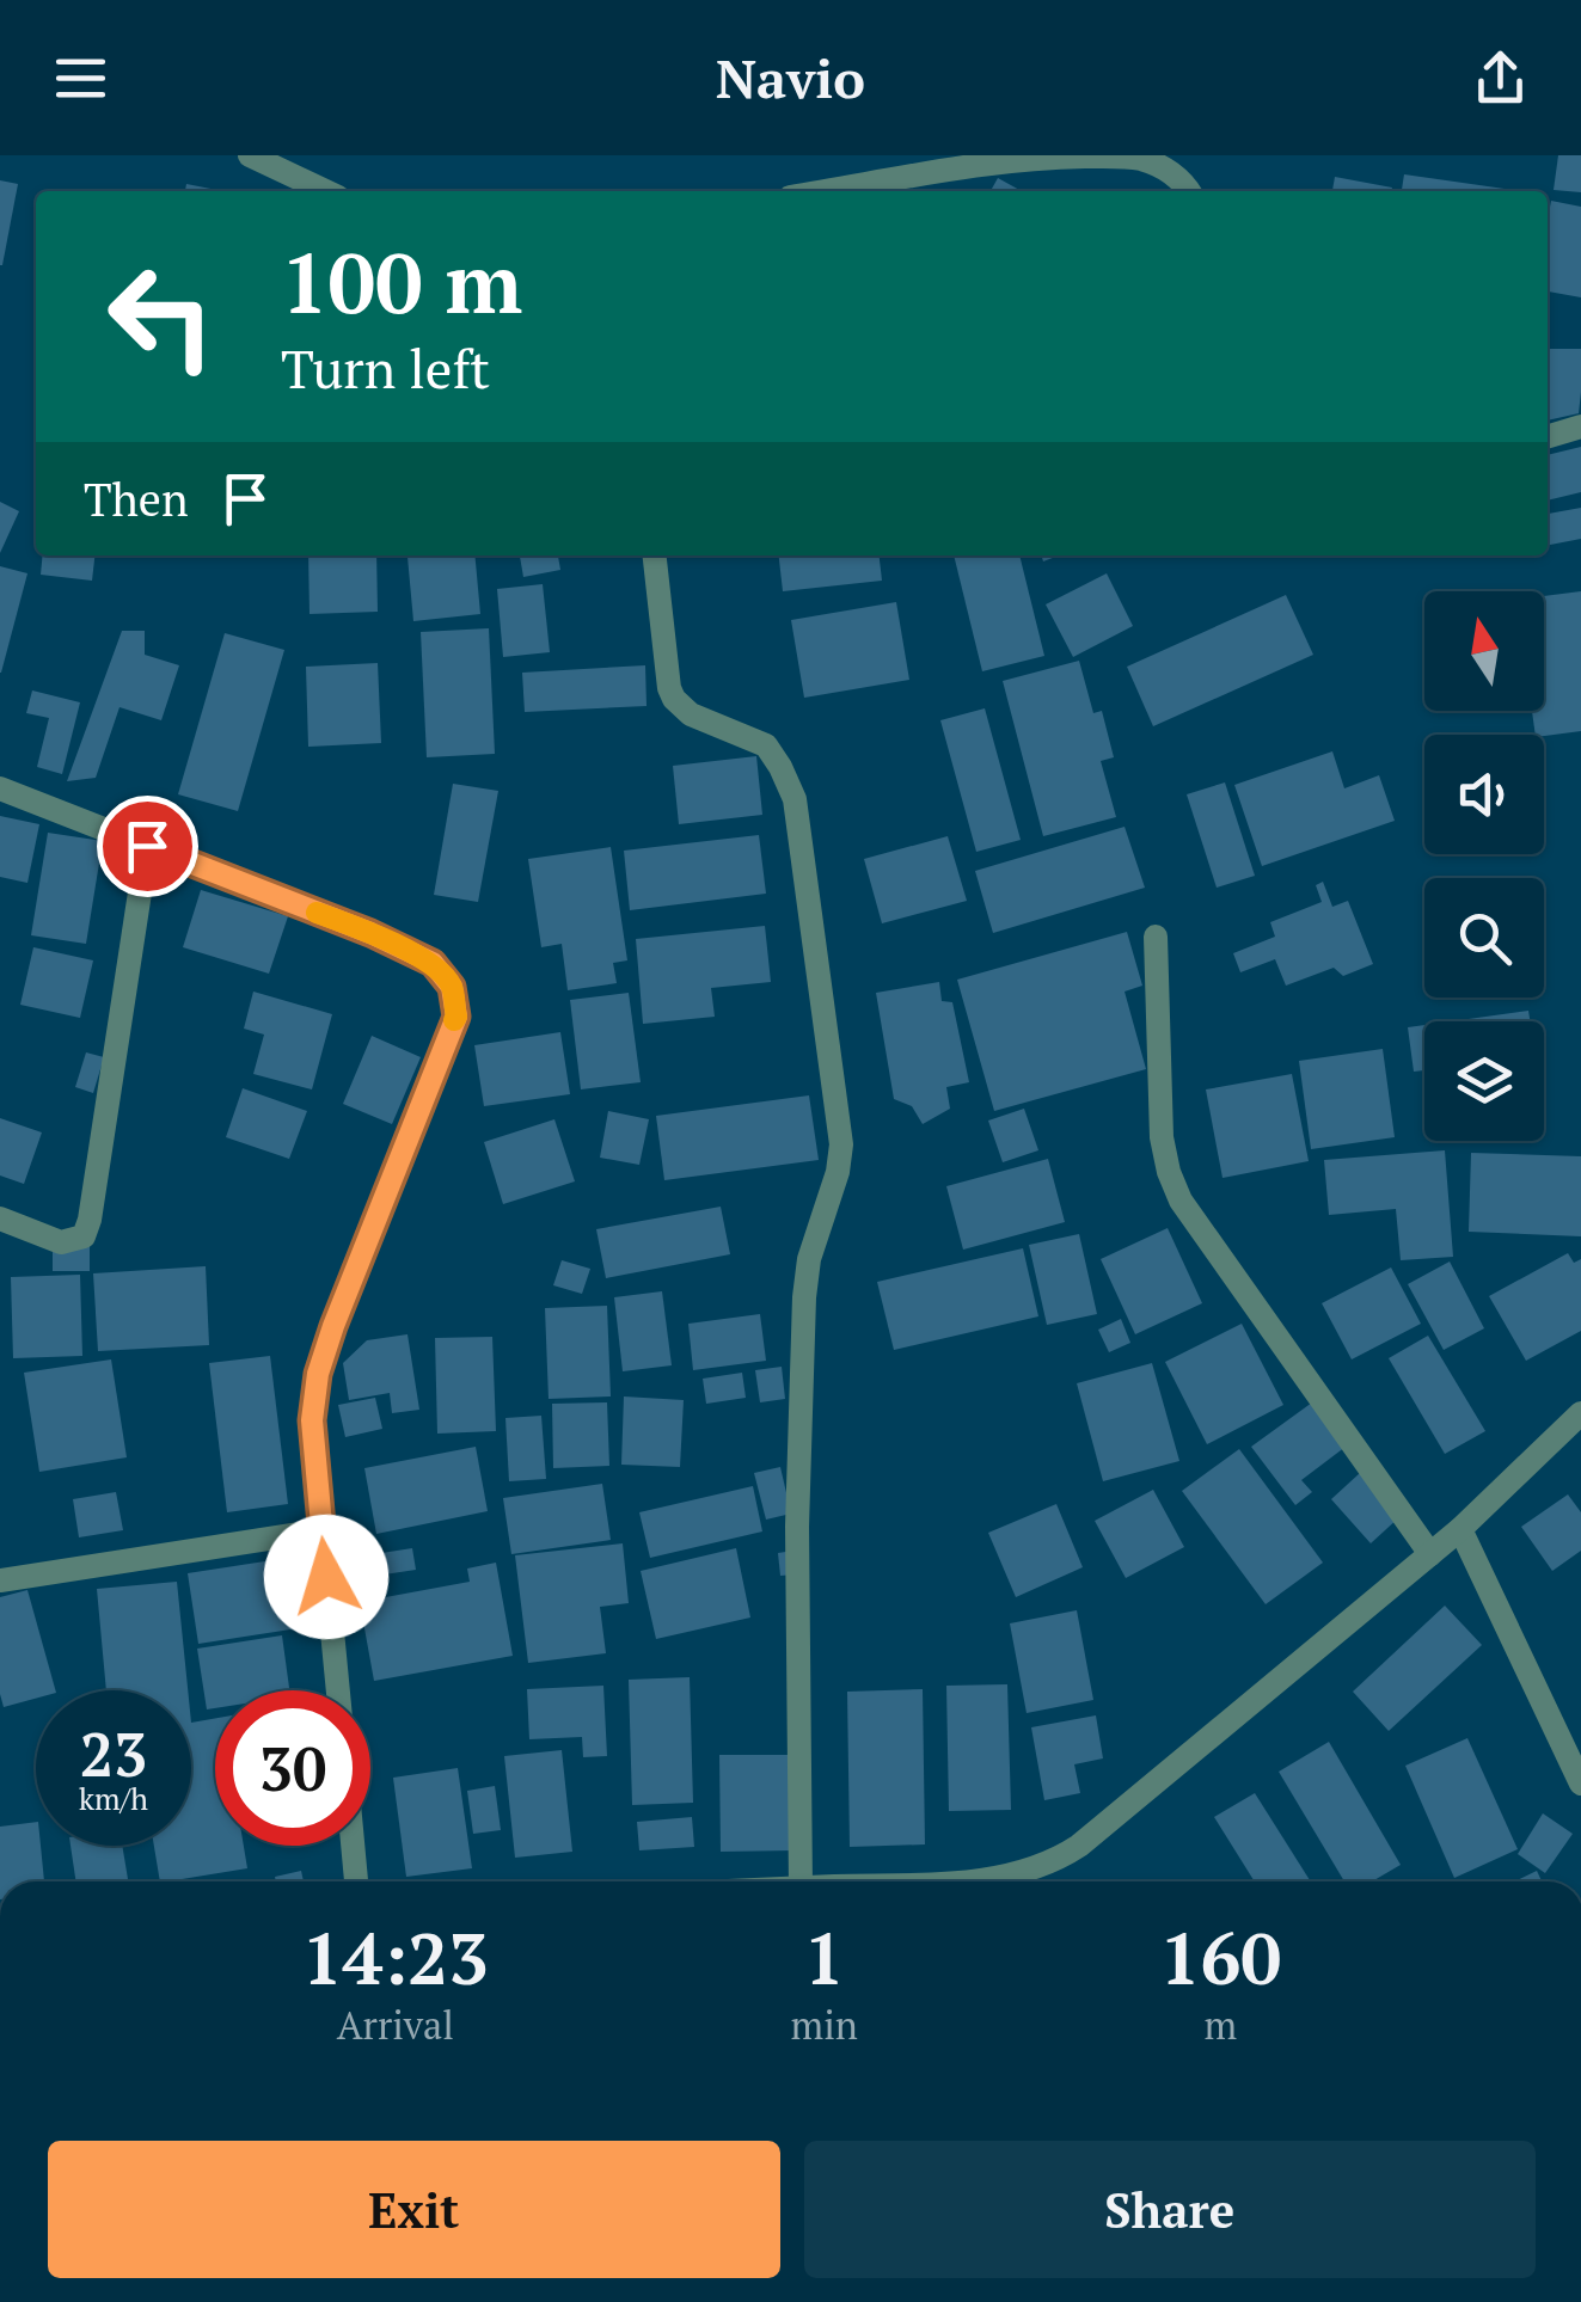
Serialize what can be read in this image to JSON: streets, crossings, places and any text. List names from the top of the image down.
{
  "north": "top",
  "page": {
    "header": "Navio",
    "turn": ["100 m", "Turn left"],
    "then": "Then",
    "speed": "23 km/h",
    "limit": "30",
    "eta": [
      "14:23",
      "Arrival",
      "1",
      "min",
      "160",
      "m"
    ],
    "buttons": ["Exit", "Share"]
  }
}
